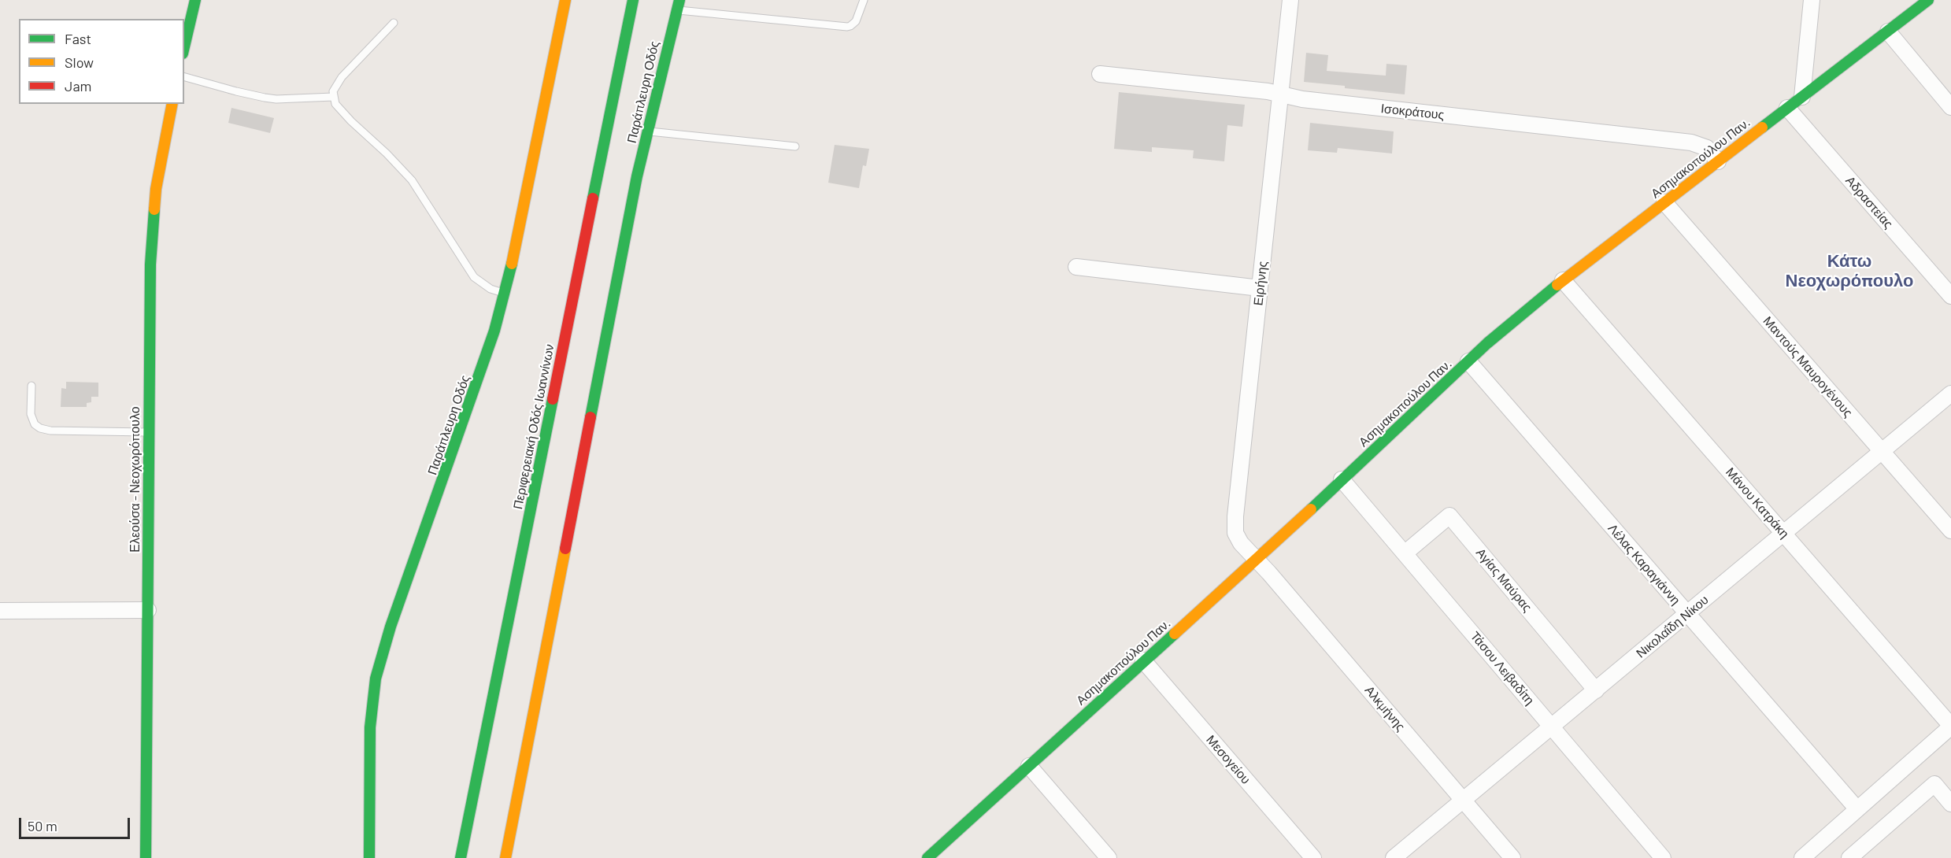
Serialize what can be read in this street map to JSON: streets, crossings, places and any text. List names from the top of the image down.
{
  "streets": {
    "main road": [
      "Παράπλευρη Οδός",
      "Ασημακοπούλου Παν.",
      "Περιφερειακή Οδός Ιωαννίνων",
      "Ελεούσα - Νεοχωρόπουλο"
    ],
    "street": [
      "Ισοκράτους",
      "Αδραστείας",
      "Ειρήνης",
      "Μαντούς Μαυρογένους",
      "Μάνου Κατράκη",
      "Λέλας Καραγιάννη",
      "Αγίας Μαύρας",
      "Νικολαΐδη Νίκου",
      "Τάσου Λειβαδίτη",
      "Αλκμήνης",
      "Μεσογείου"
    ]
  },
  "crossings": [
    ["Ισοκράτους", "Ασημακοπούλου Παν."],
    ["Ισοκράτους", "Ειρήνης"],
    ["Ασημακοπούλου Παν.", "Αδραστείας"],
    ["Ασημακοπούλου Παν.", "Ειρήνης"],
    ["Ασημακοπούλου Παν.", "Μαντούς Μαυρογένους"],
    ["Ασημακοπούλου Παν.", "Μάνου Κατράκη"],
    ["Ασημακοπούλου Παν.", "Λέλας Καραγιάννη"],
    ["Ασημακοπούλου Παν.", "Τάσου Λειβαδίτη"],
    ["Ασημακοπούλου Παν.", "Αλκμήνης"],
    ["Ασημακοπούλου Παν.", "Μεσογείου"],
    ["Ειρήνης", "Αλκμήνης"],
    ["Μαντούς Μαυρογένους", "Νικολαΐδη Νίκου"],
    ["Μάνου Κατράκη", "Νικολαΐδη Νίκου"],
    ["Λέλας Καραγιάννη", "Νικολαΐδη Νίκου"],
    ["Αγίας Μαύρας", "Νικολαΐδη Νίκου"],
    ["Αγίας Μαύρας", "Τάσου Λειβαδίτη"],
    ["Νικολαΐδη Νίκου", "Τάσου Λειβαδίτη"],
    ["Νικολαΐδη Νίκου", "Αλκμήνης"]
  ],
  "districts": ["Κάτω Νεοχωρόπουλο"],
  "legend": ["Fast", "Slow", "Jam"],
  "scale_bar": "50 m"
}
